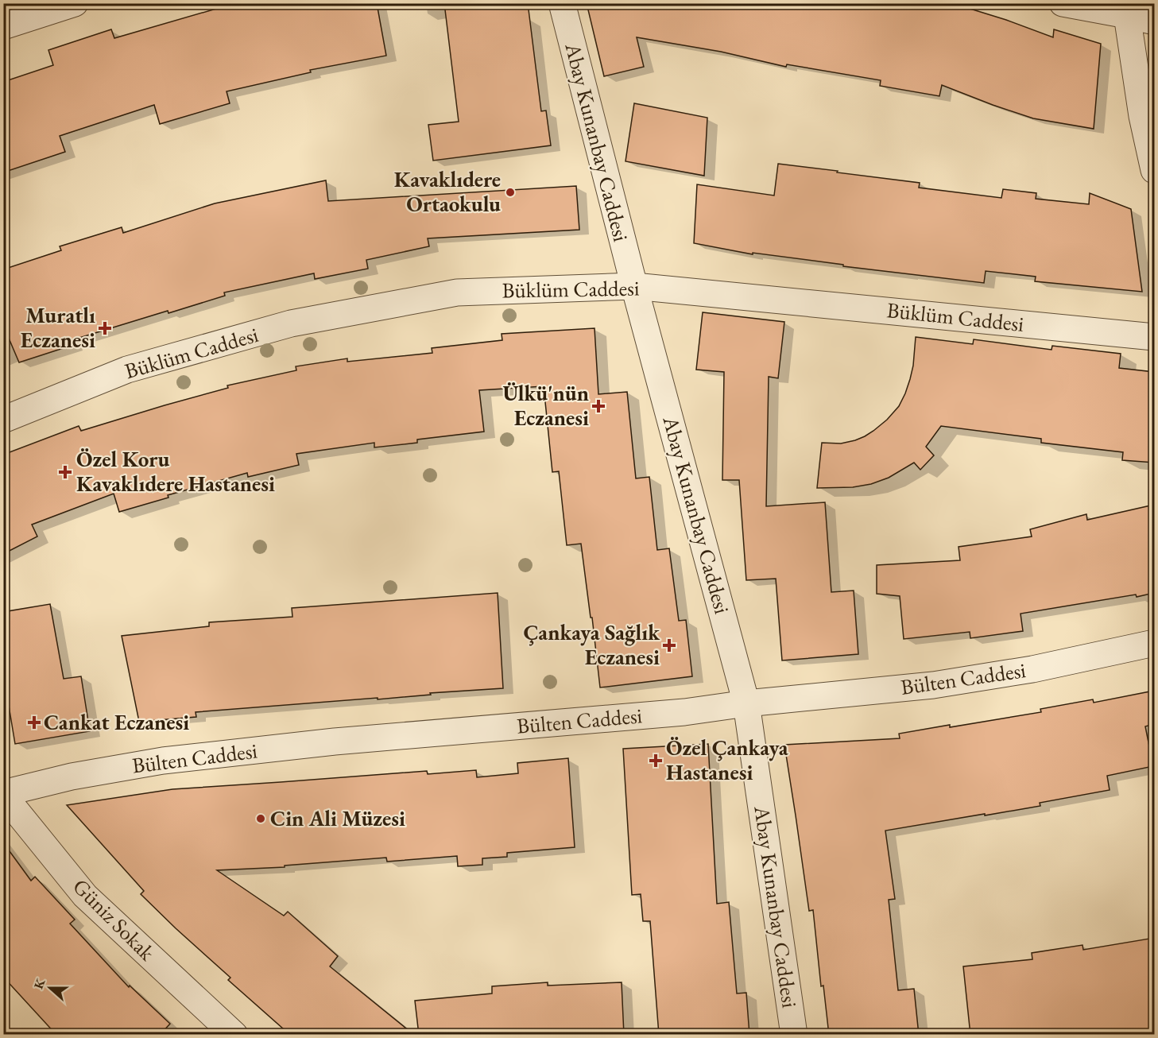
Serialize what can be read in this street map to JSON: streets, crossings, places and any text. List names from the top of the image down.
{
  "streets": {
    "street": [
      "Abay Kunanbay Caddesi",
      "Büklüm Caddesi",
      "Bülten Caddesi",
      "Güniz Sokak"
    ]
  },
  "crossings": [
    ["Abay Kunanbay Caddesi", "Büklüm Caddesi"],
    ["Abay Kunanbay Caddesi", "Bülten Caddesi"],
    ["Bülten Caddesi", "Güniz Sokak"]
  ],
  "places": {
    "other": ["Kavaklıdere Ortaokulu", "Cin Ali Müzesi"],
    "health": [
      "Muratlı Eczanesi",
      "Ülkü'nün Eczanesi",
      "Özel Koru Kavaklıdere Hastanesi",
      "Çankaya Sağlık Eczanesi",
      "Cankat Eczanesi",
      "Özel Çankaya Hastanesi"
    ]
  },
  "north": "left"
}
